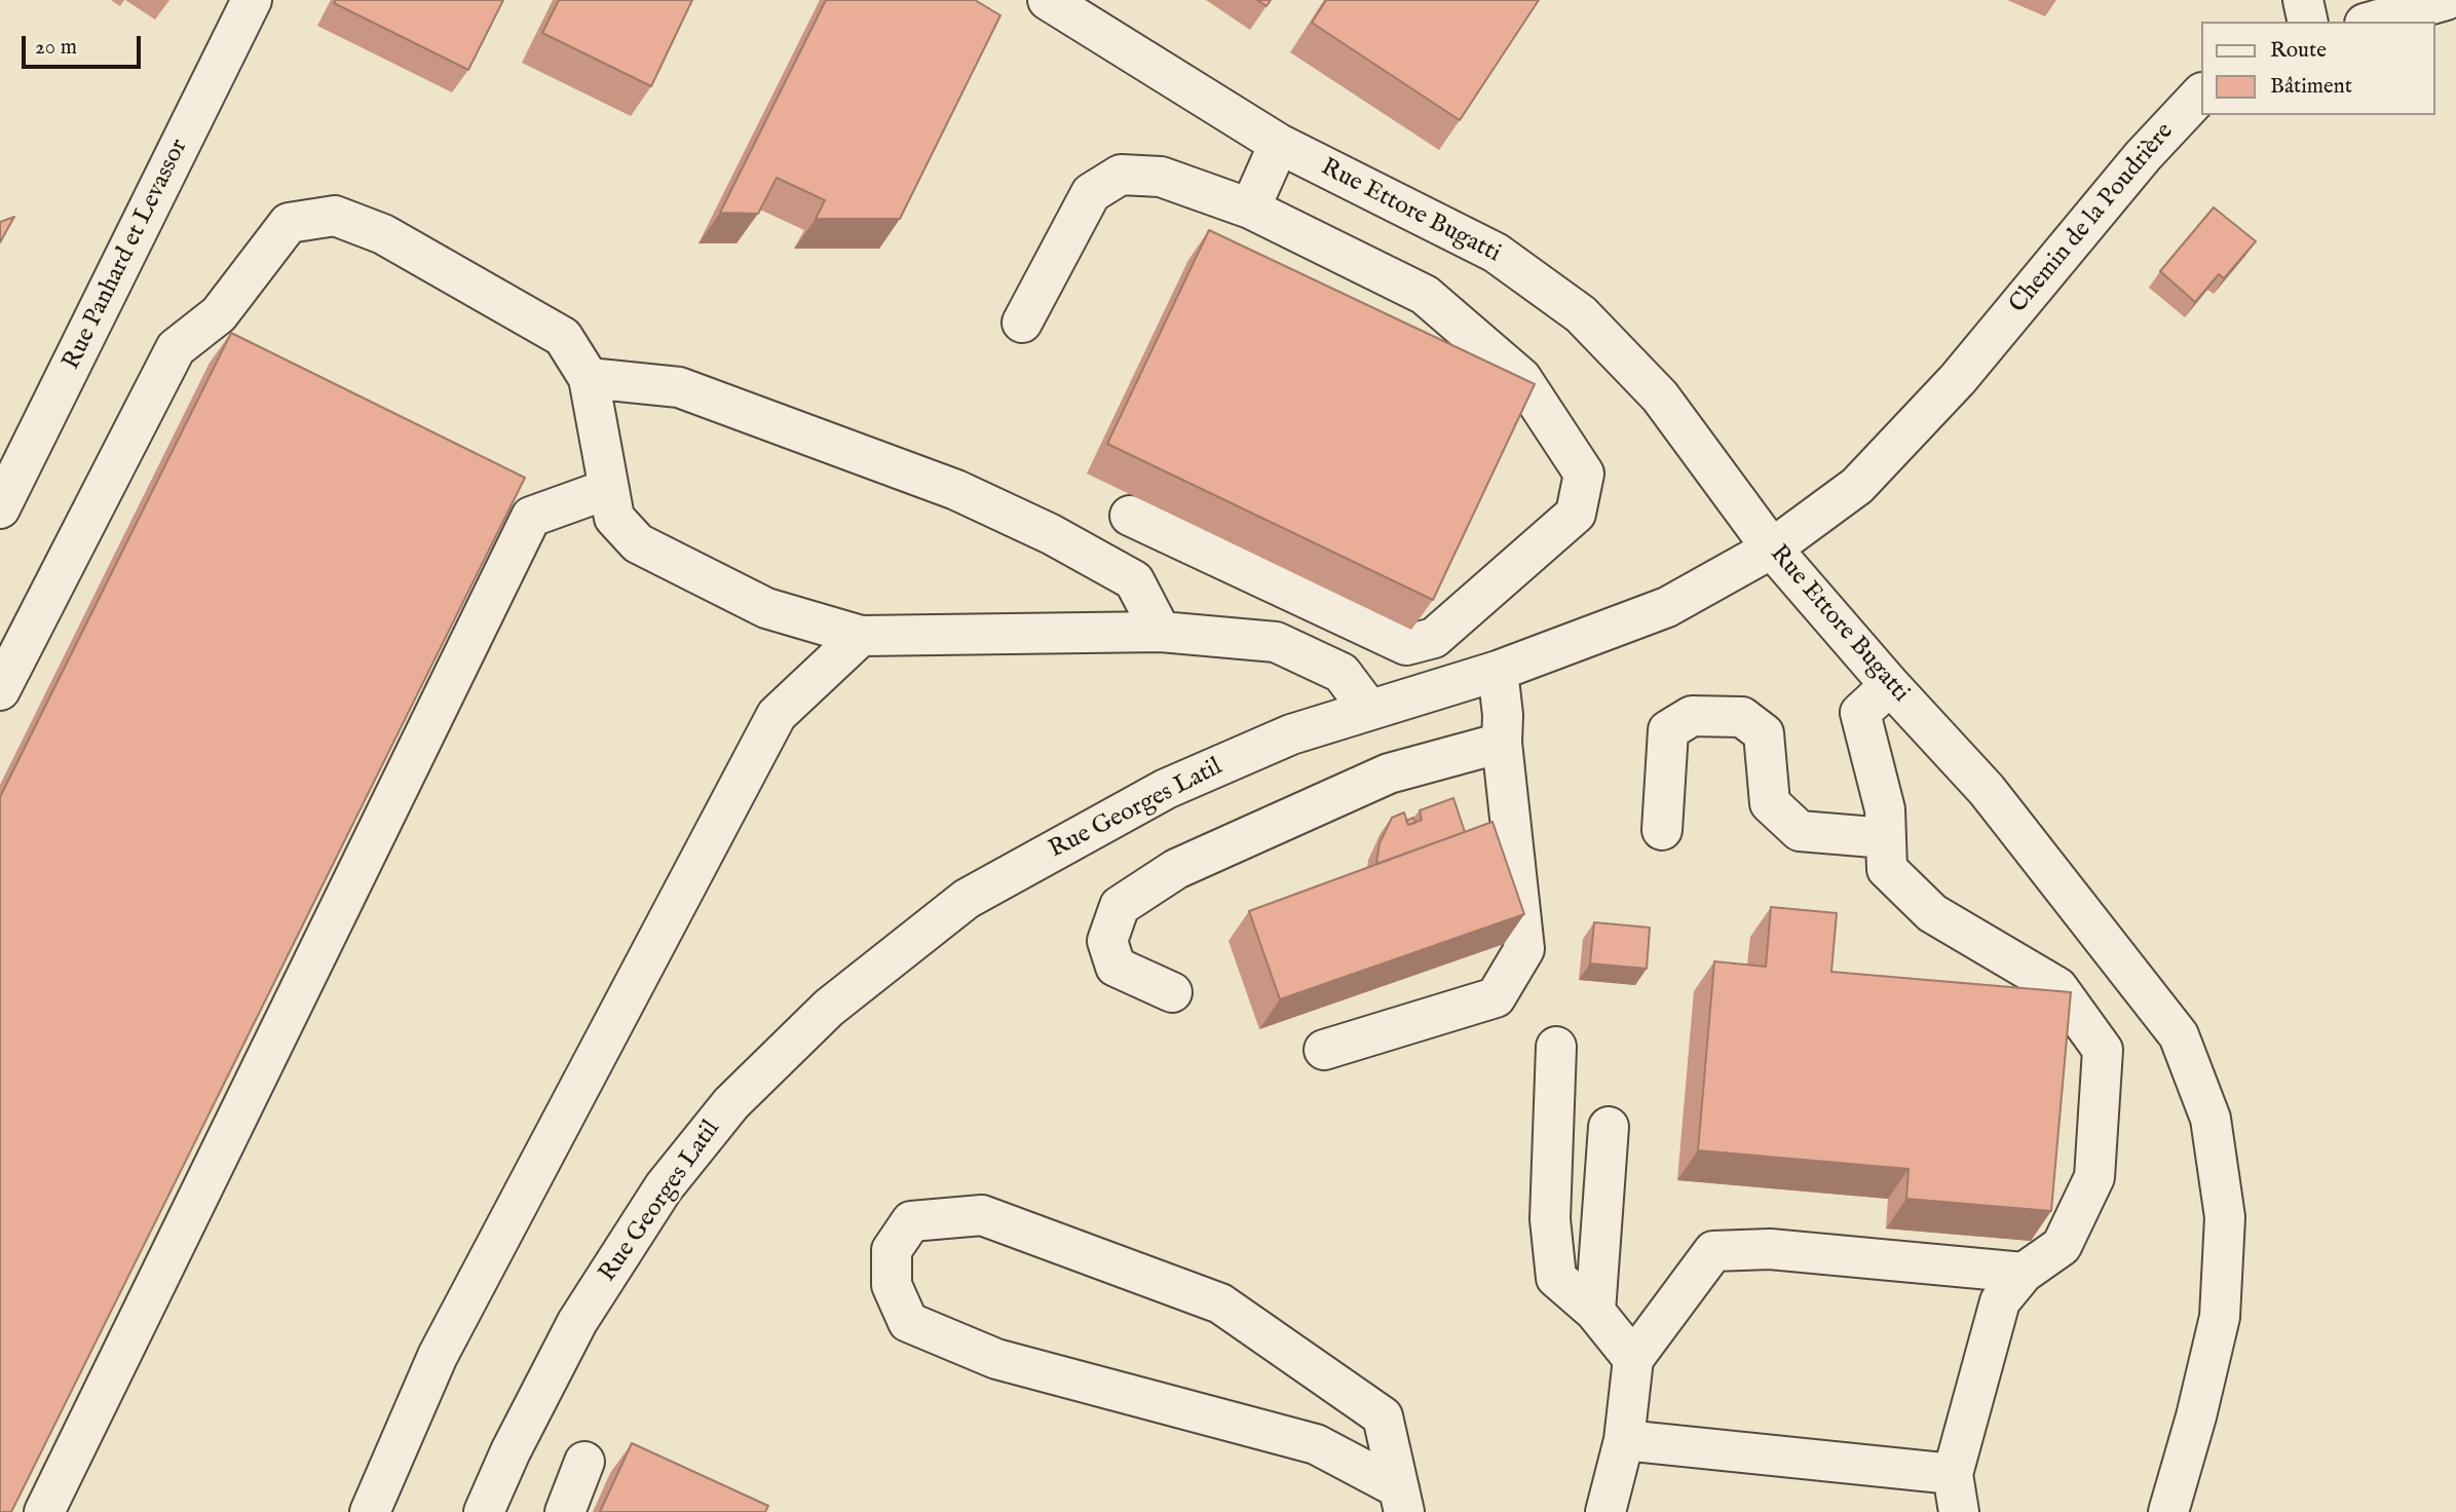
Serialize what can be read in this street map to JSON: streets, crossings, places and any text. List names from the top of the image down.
{
  "streets": {
    "street": [
      "Rue Ettore Bugatti",
      "Chemin de la Poudrière",
      "Rue Panhard et Levassor",
      "Rue Georges Latil"
    ]
  },
  "crossings": [
    ["Rue Ettore Bugatti", "Rue Georges Latil"],
    ["Chemin de la Poudrière", "Rue Georges Latil"]
  ],
  "legend": ["Route", "Bâtiment"],
  "scale_bar": "20 m"
}
